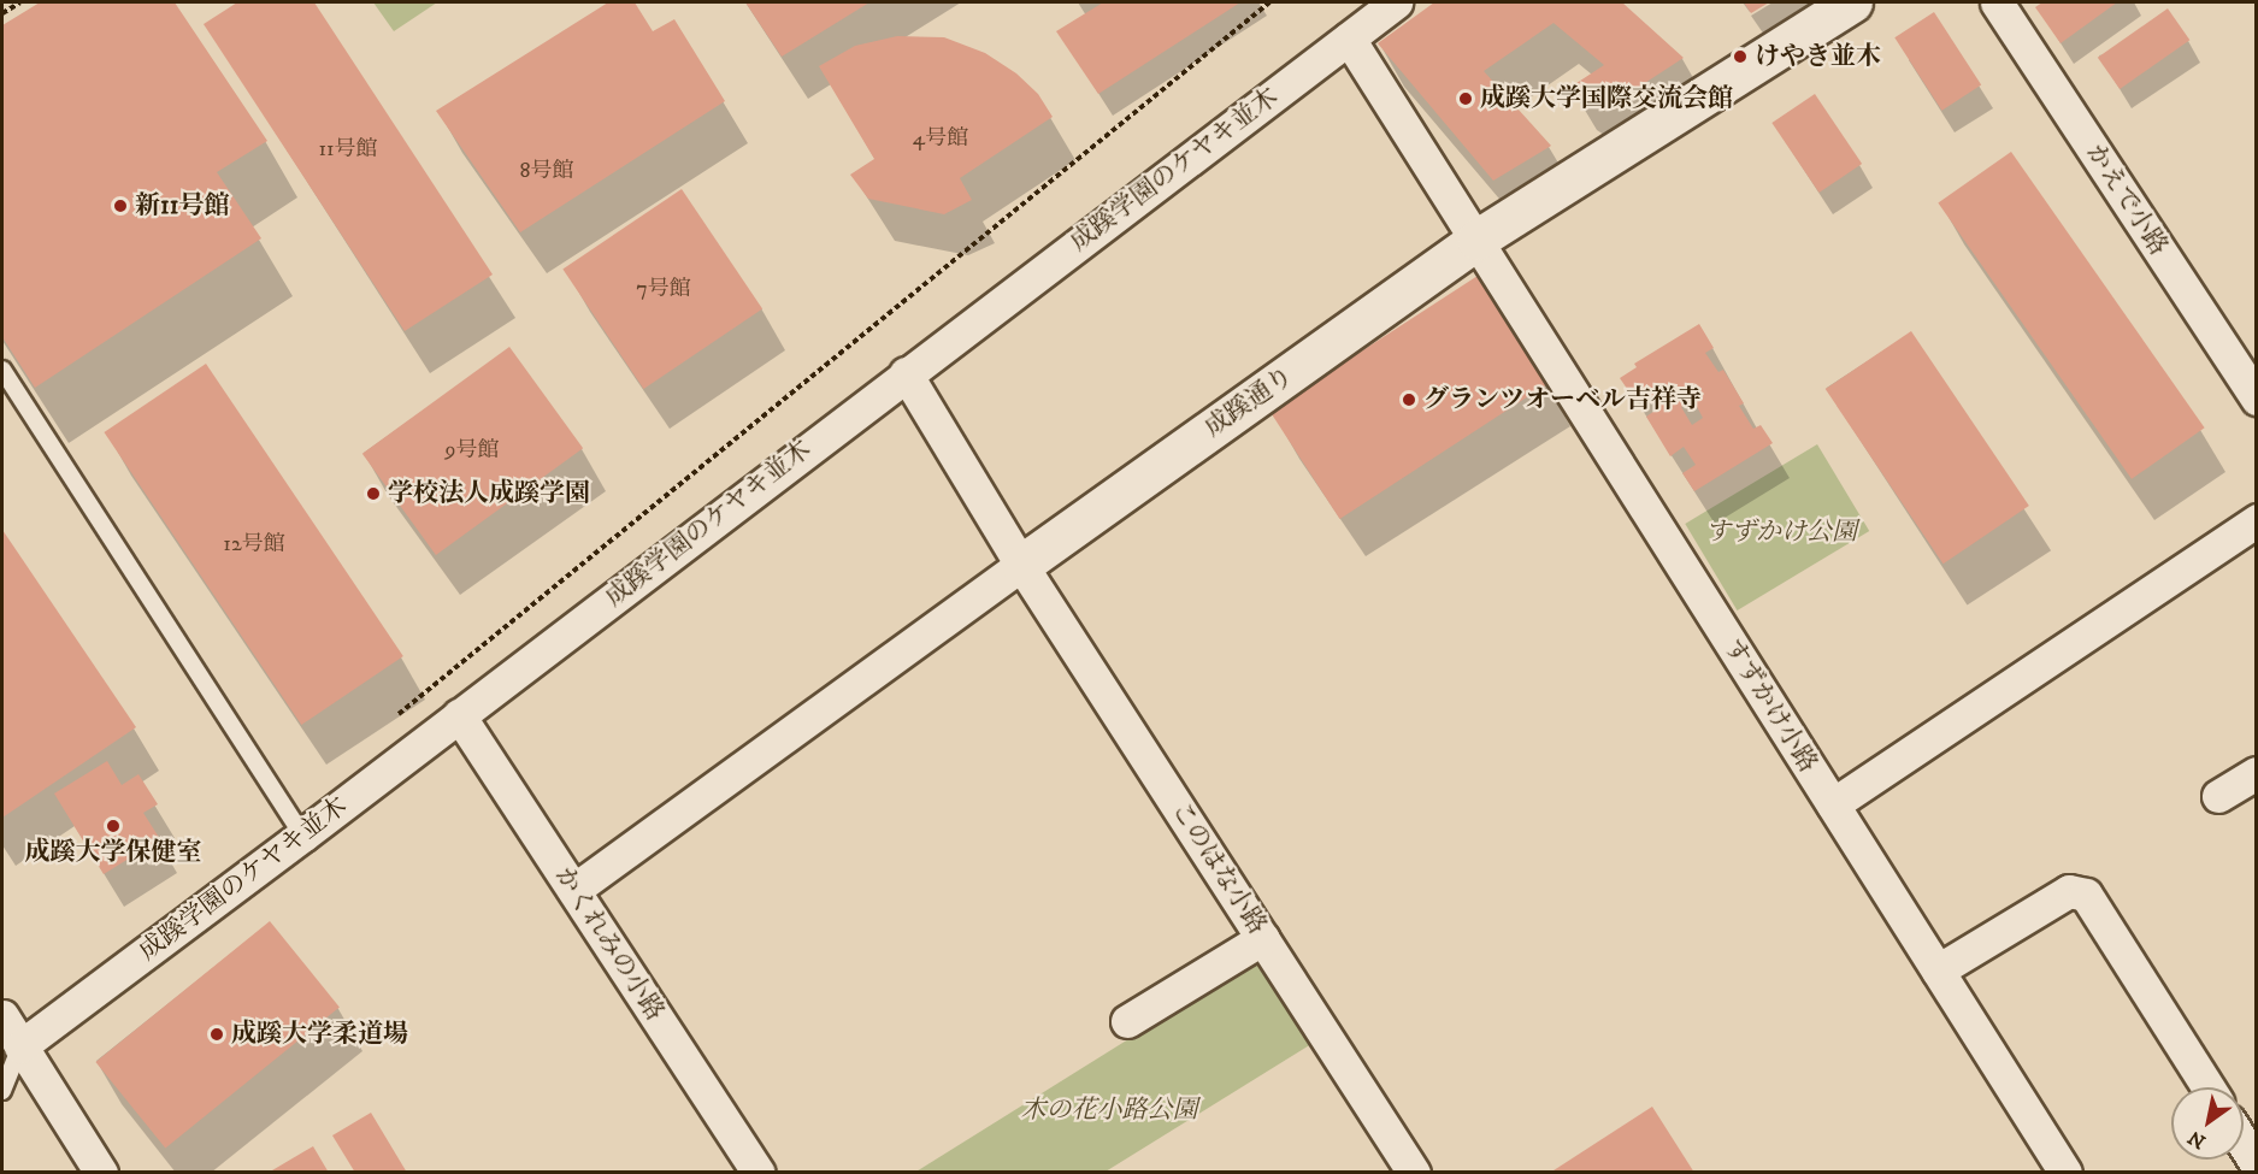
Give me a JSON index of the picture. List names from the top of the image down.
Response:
{
  "streets": {
    "street": [
      "成蹊学園のケヤキ並木",
      "かえで小路",
      "成蹊通り",
      "すずかけ小路",
      "このはな小路",
      "かくれみの小路"
    ]
  },
  "crossings": [
    ["成蹊学園のケヤキ並木", "すずかけ小路"],
    ["成蹊学園のケヤキ並木", "このはな小路"],
    ["成蹊学園のケヤキ並木", "かくれみの小路"],
    ["成蹊通り", "すずかけ小路"],
    ["成蹊通り", "このはな小路"]
  ],
  "parks": ["すずかけ公園", "木の花小路公園"],
  "places": [
    "けやき並木",
    "成蹊大学国際交流会館",
    "新11号館",
    "グランツオーベル吉祥寺",
    "学校法人成蹊学園",
    "成蹊大学保健室",
    "成蹊大学柔道場"
  ],
  "house_numbers": [
    "4号館",
    "11号館",
    "8号館",
    "7号館",
    "9号館",
    "12号館"
  ],
  "north": "bottom left"
}
